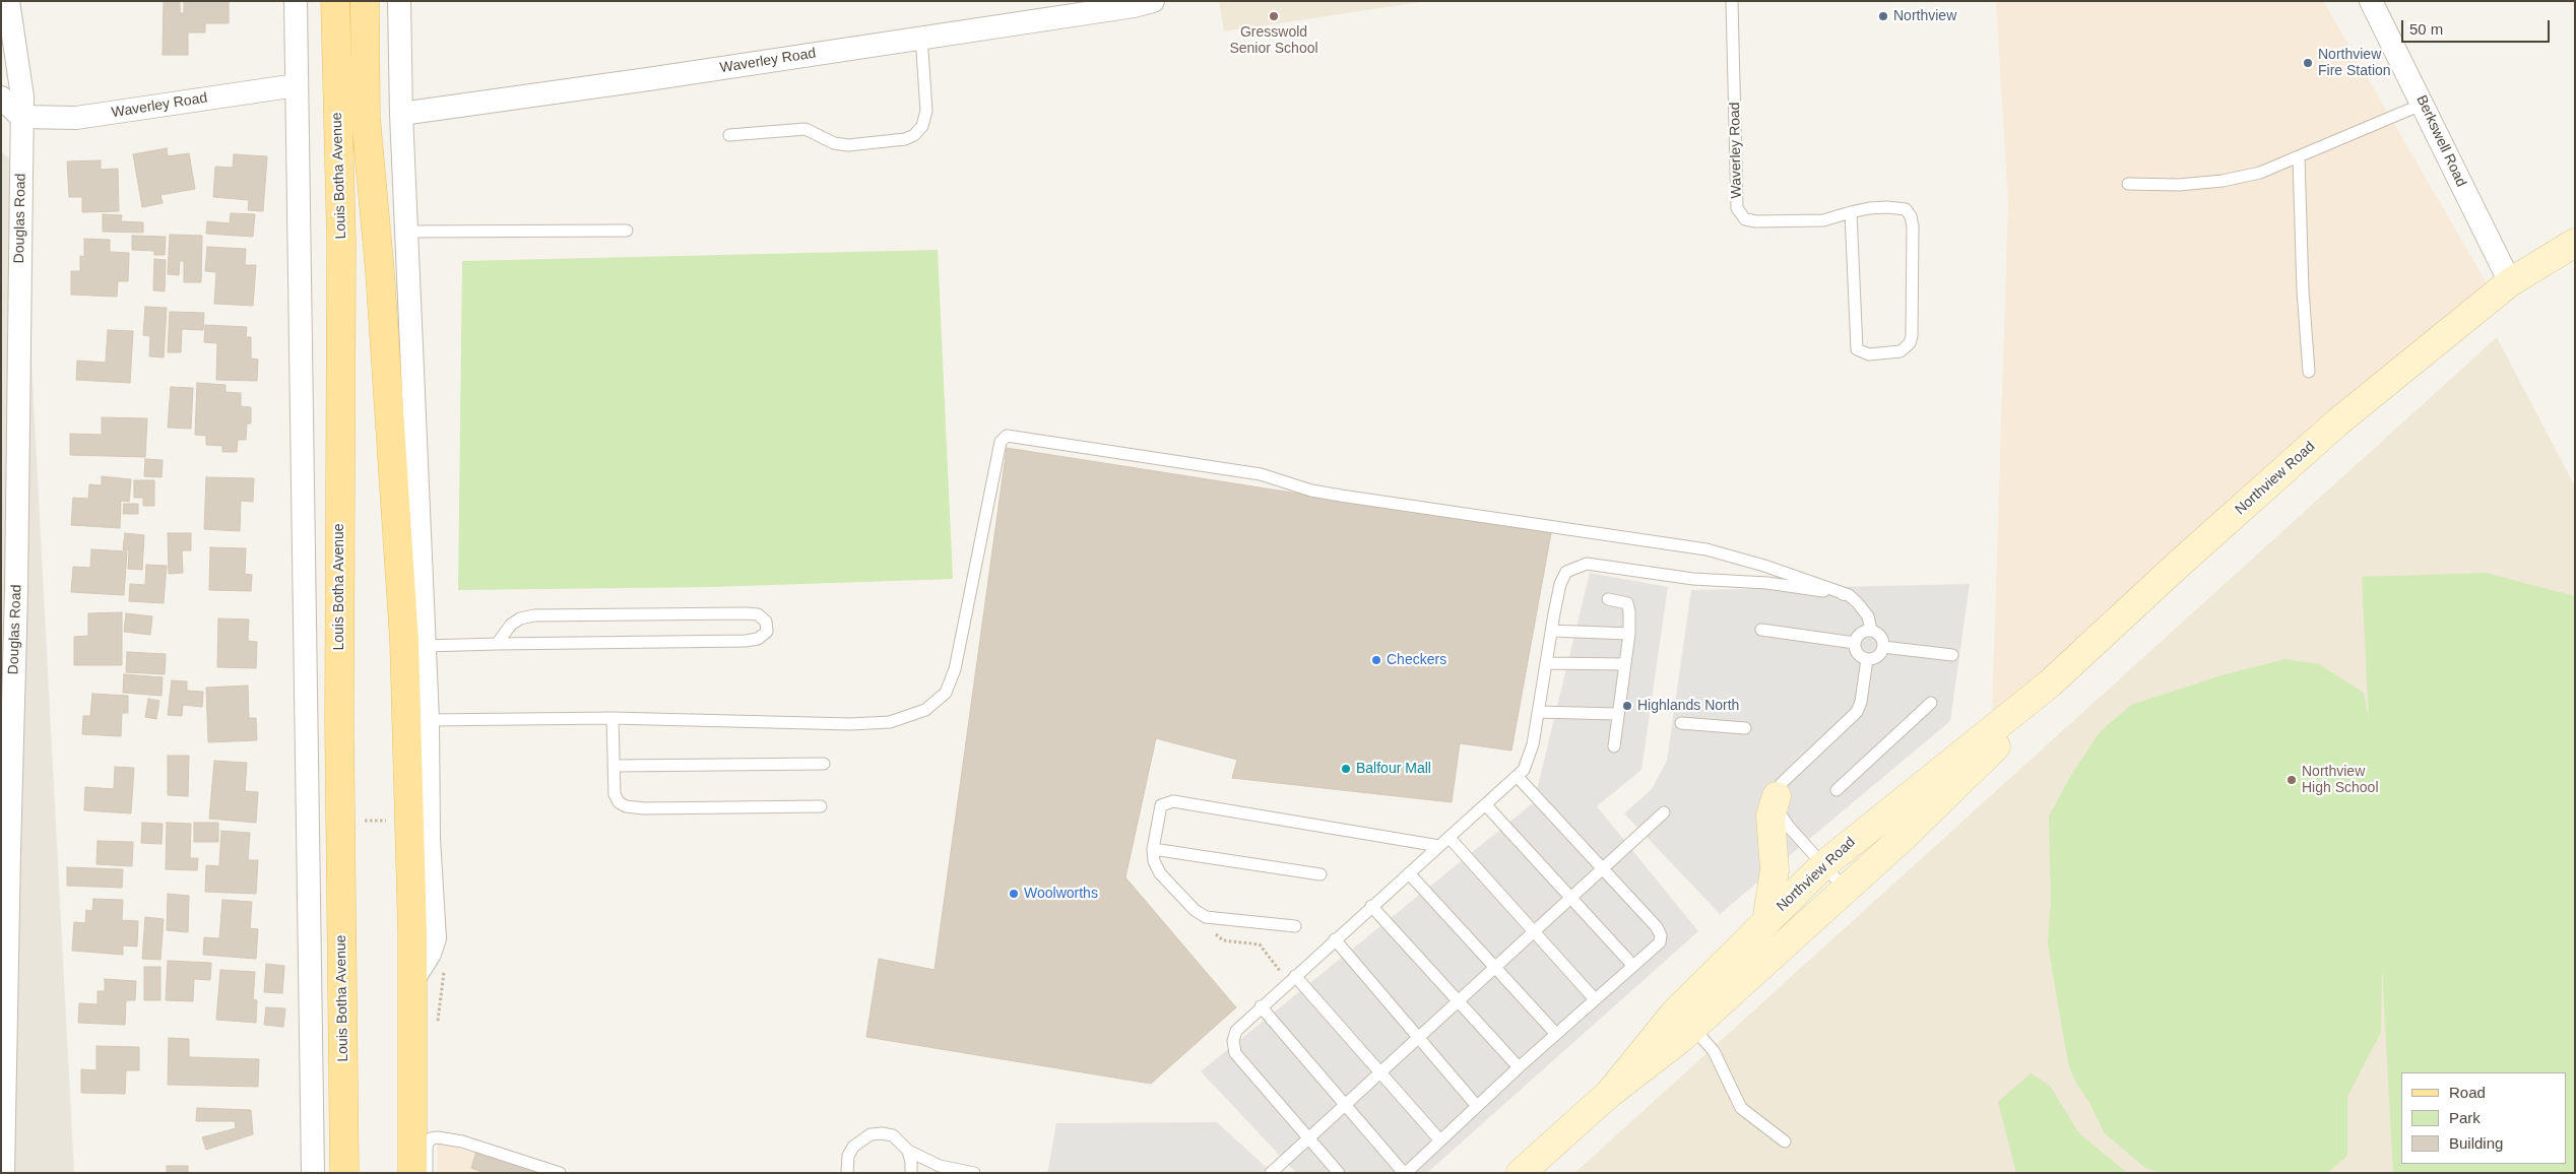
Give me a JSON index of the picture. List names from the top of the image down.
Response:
{
  "streets": {
    "main road": ["Louis Botha Avenue", "Northview Road"],
    "street": ["Waverley Road", "Berkswell Road", "Douglas Road"]
  },
  "crossings": [
    ["Waverley Road", "Douglas Road"],
    ["Berkswell Road", "Northview Road"]
  ],
  "places": [
    "Gresswold Senior School",
    "Northview",
    "Northview Fire Station",
    "Checkers",
    "Highlands North",
    "Balfour Mall",
    "Northview High School",
    "Woolworths"
  ],
  "legend": ["Road", "Park", "Building"],
  "scale_bar": "50 m"
}
